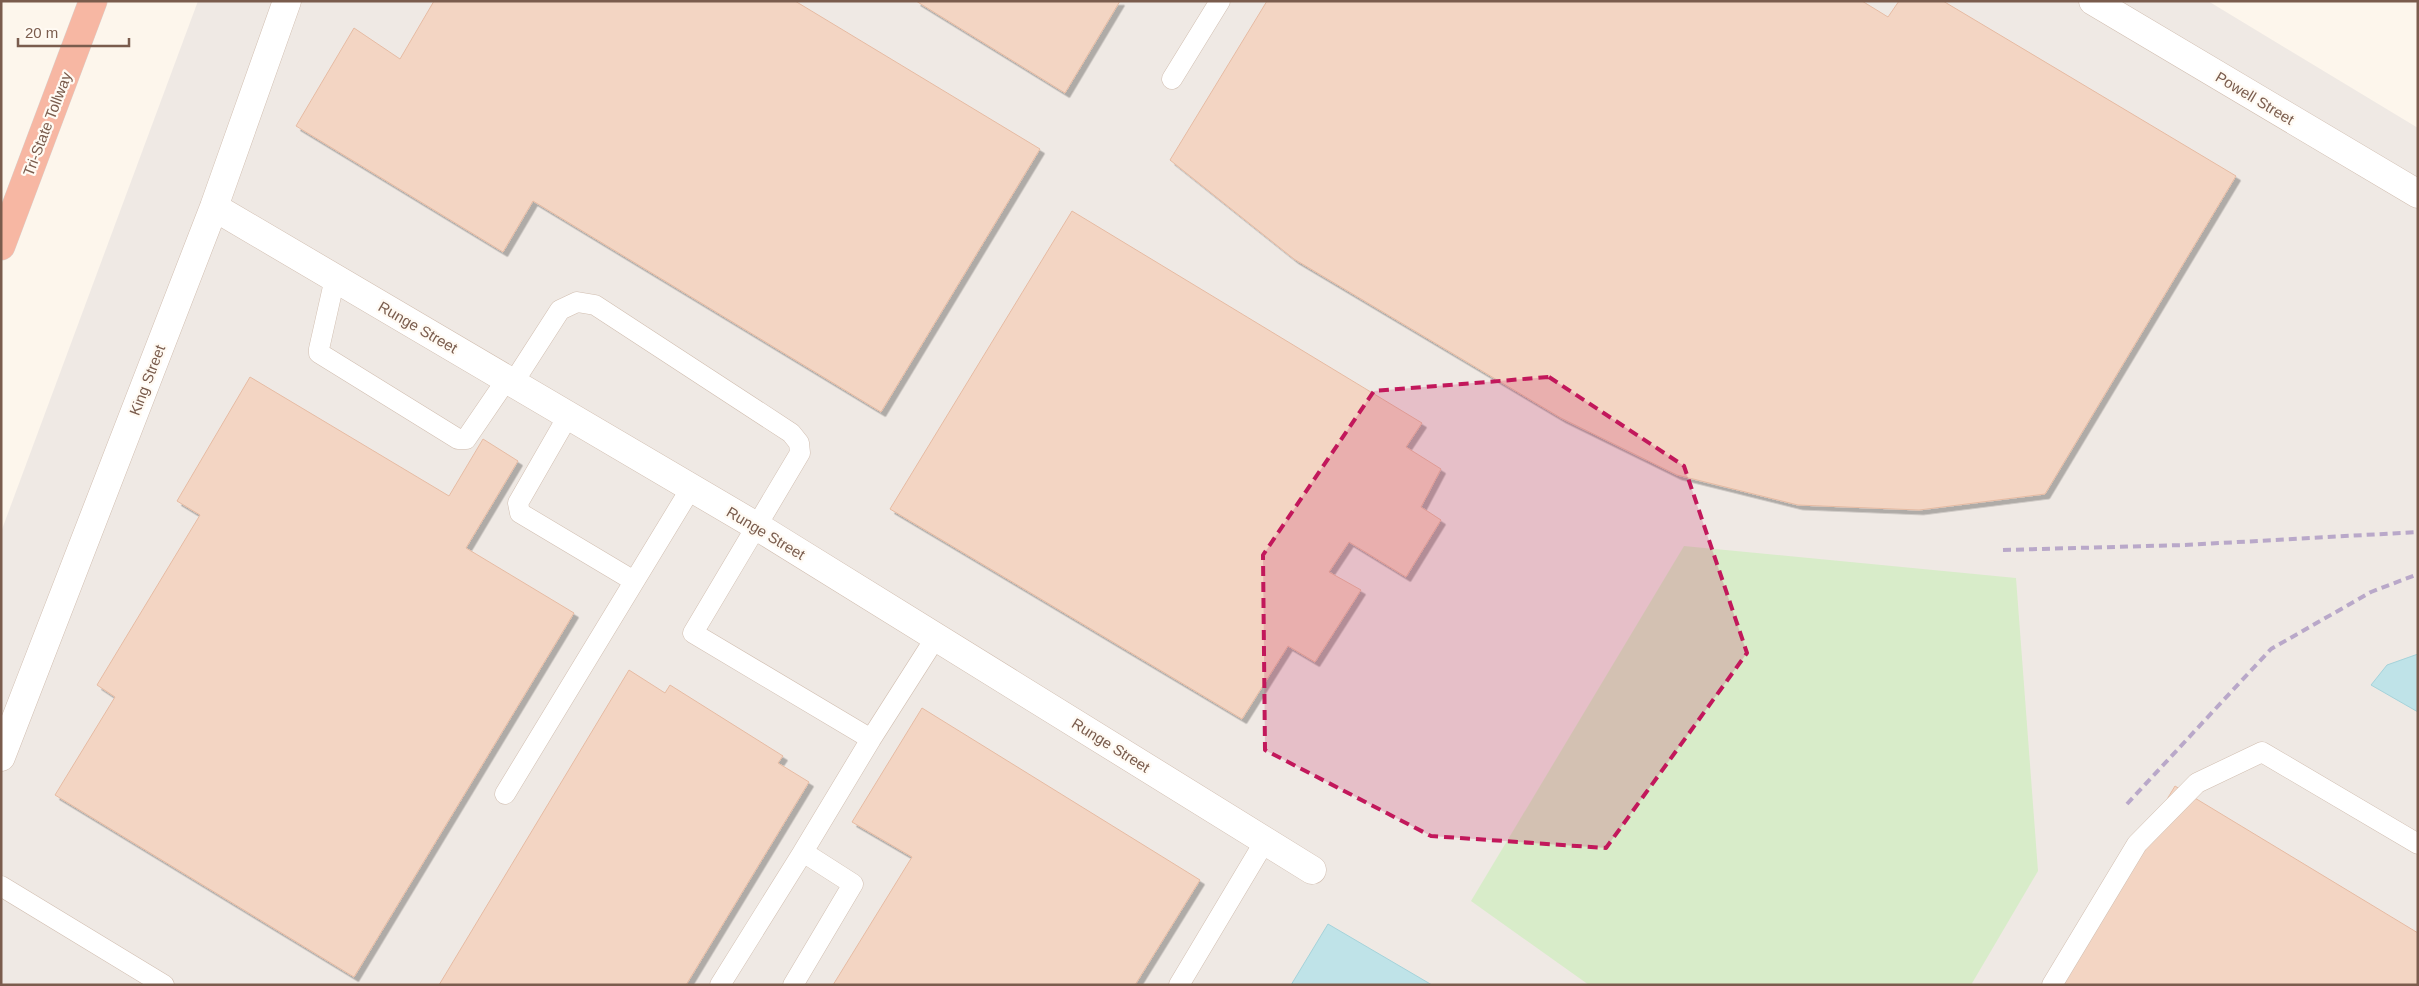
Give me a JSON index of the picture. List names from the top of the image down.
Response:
{
  "streets": {
    "highway": ["Tri-State Tollway"],
    "street": ["Powell Street", "Runge Street", "King Street"]
  },
  "crossings": [
    ["Runge Street", "King Street"]
  ],
  "scale_bar": "20 m"
}
